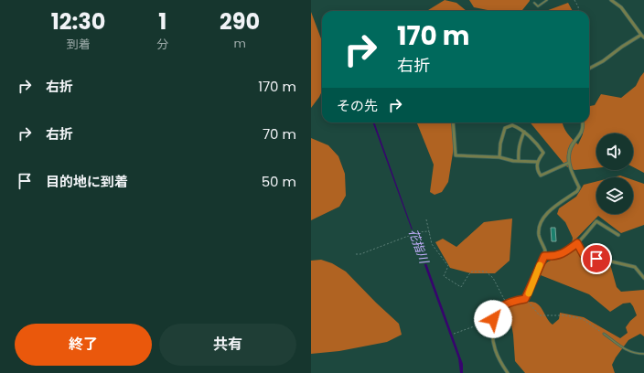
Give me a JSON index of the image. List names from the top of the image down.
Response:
{
  "water": ["花指川"],
  "page": {
    "eta": [
      "12:30",
      "到着",
      "1",
      "分",
      "290",
      "m"
    ],
    "turn": ["170 m", "右折"],
    "list": [
      {
        "name": "右折",
        "value": "170 m"
      },
      {
        "name": "右折",
        "value": "70 m"
      },
      {
        "name": "目的地に到着",
        "value": "50 m"
      }
    ],
    "then": "その先",
    "buttons": ["終了", "共有"]
  }
}
